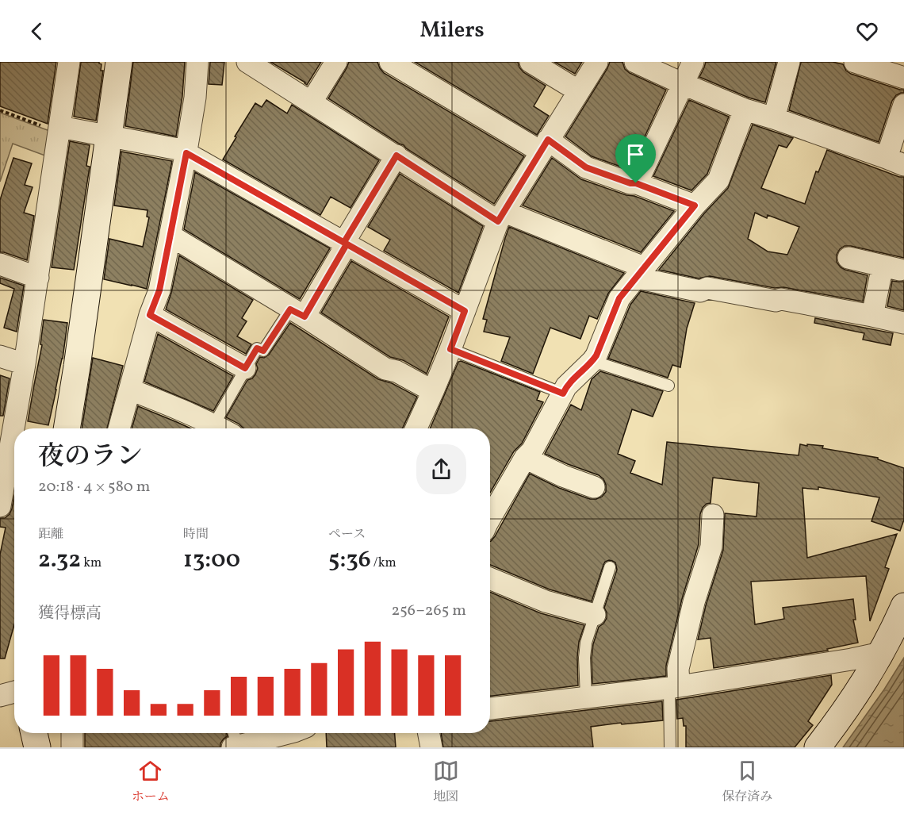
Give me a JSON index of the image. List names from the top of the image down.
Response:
{
  "page": {
    "header": "Milers",
    "heading": ["夜のラン", "20:18 · 4 × 580 m"],
    "stats": [
      ["距離", "2.32 km"],
      ["時間", "13:00"],
      ["ペース", "5:36 /km"]
    ],
    "chart": ["獲得標高", "256–265 m"],
    "tabs": ["ホーム", "地図", "保存済み"]
  }
}
